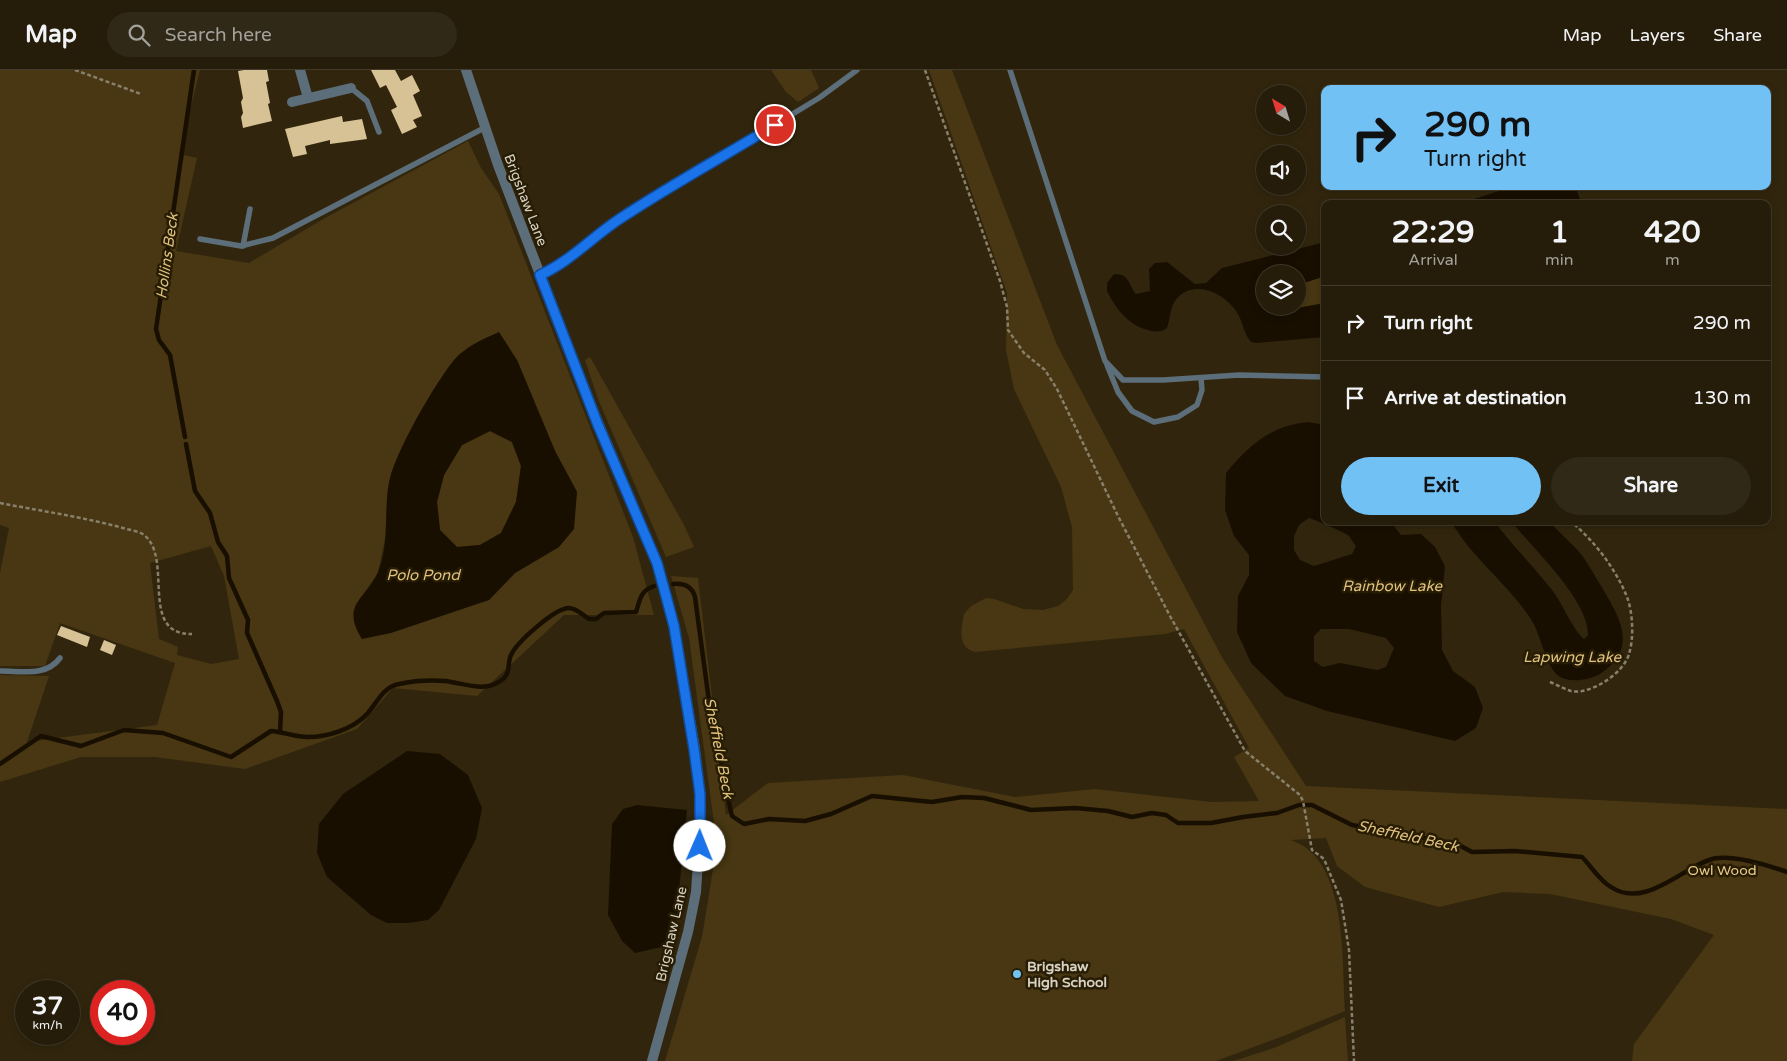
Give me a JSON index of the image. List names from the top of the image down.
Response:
{
  "streets": {
    "street": ["Brigshaw Lane"]
  },
  "water": [
    "Hollins Beck",
    "Polo Pond",
    "Rainbow Lake",
    "Lapwing Lake",
    "Sheffield Beck"
  ],
  "parks": ["Owl Wood"],
  "places": ["Brigshaw High School"],
  "north": "top left",
  "page": {
    "header": "Map",
    "search": "Search here",
    "nav": ["Map", "Layers", "Share"],
    "turn": ["290 m", "Turn right"],
    "eta": [
      "22:29",
      "Arrival",
      "1",
      "min",
      "420",
      "m"
    ],
    "list": [
      {
        "name": "Turn right",
        "value": "290 m"
      },
      {
        "name": "Arrive at destination",
        "value": "130 m"
      }
    ],
    "buttons": ["Exit", "Share"],
    "speed": "37 km/h",
    "limit": "40"
  }
}
